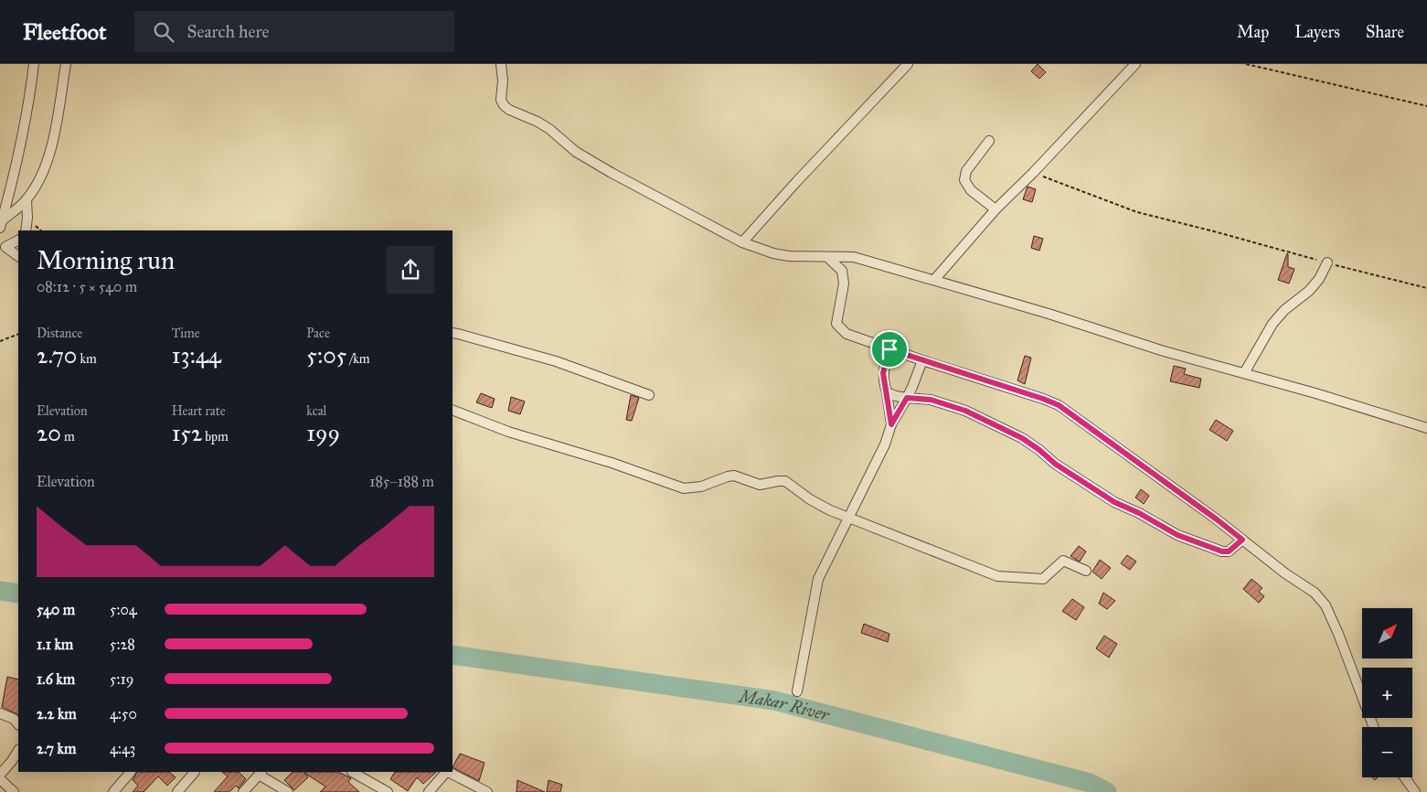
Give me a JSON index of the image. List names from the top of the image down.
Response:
{
  "water": ["Makar River"],
  "north": "top right",
  "page": {
    "header": "Fleetfoot",
    "search": "Search here",
    "nav": ["Map", "Layers", "Share"],
    "heading": ["Morning run", "08:12 · 5 × 540 m"],
    "stats": [
      ["Distance", "2.70 km"],
      ["Time", "13:44"],
      ["Pace", "5:05 /km"],
      ["Elevation", "20 m"],
      ["Heart rate", "152 bpm"],
      ["kcal", "199"]
    ],
    "chart": ["Elevation", "185–188 m"],
    "list": [
      {
        "name": "540 m",
        "note": "5:04"
      },
      {
        "name": "1.1 km",
        "note": "5:28"
      },
      {
        "name": "1.6 km",
        "note": "5:19"
      },
      {
        "name": "2.2 km",
        "note": "4:50"
      },
      {
        "name": "2.7 km",
        "note": "4:43"
      }
    ],
    "map_buttons": ["+", "−"]
  }
}
